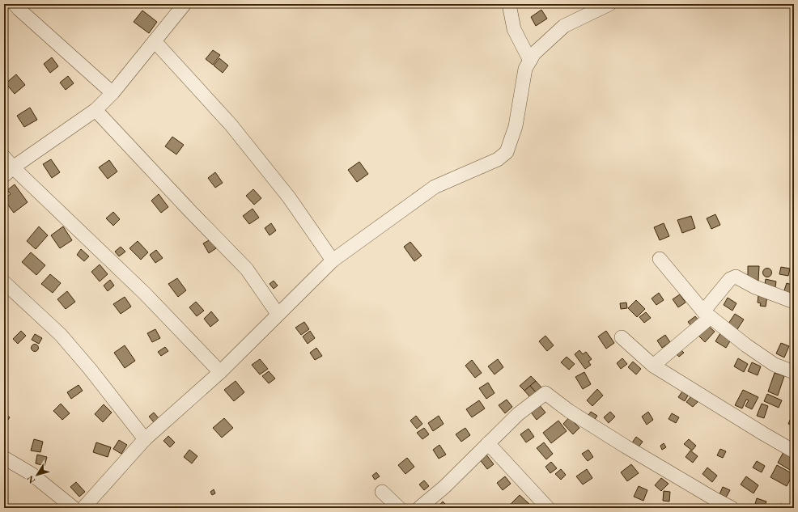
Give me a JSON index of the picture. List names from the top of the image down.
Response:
{
  "north": "bottom left"
}
